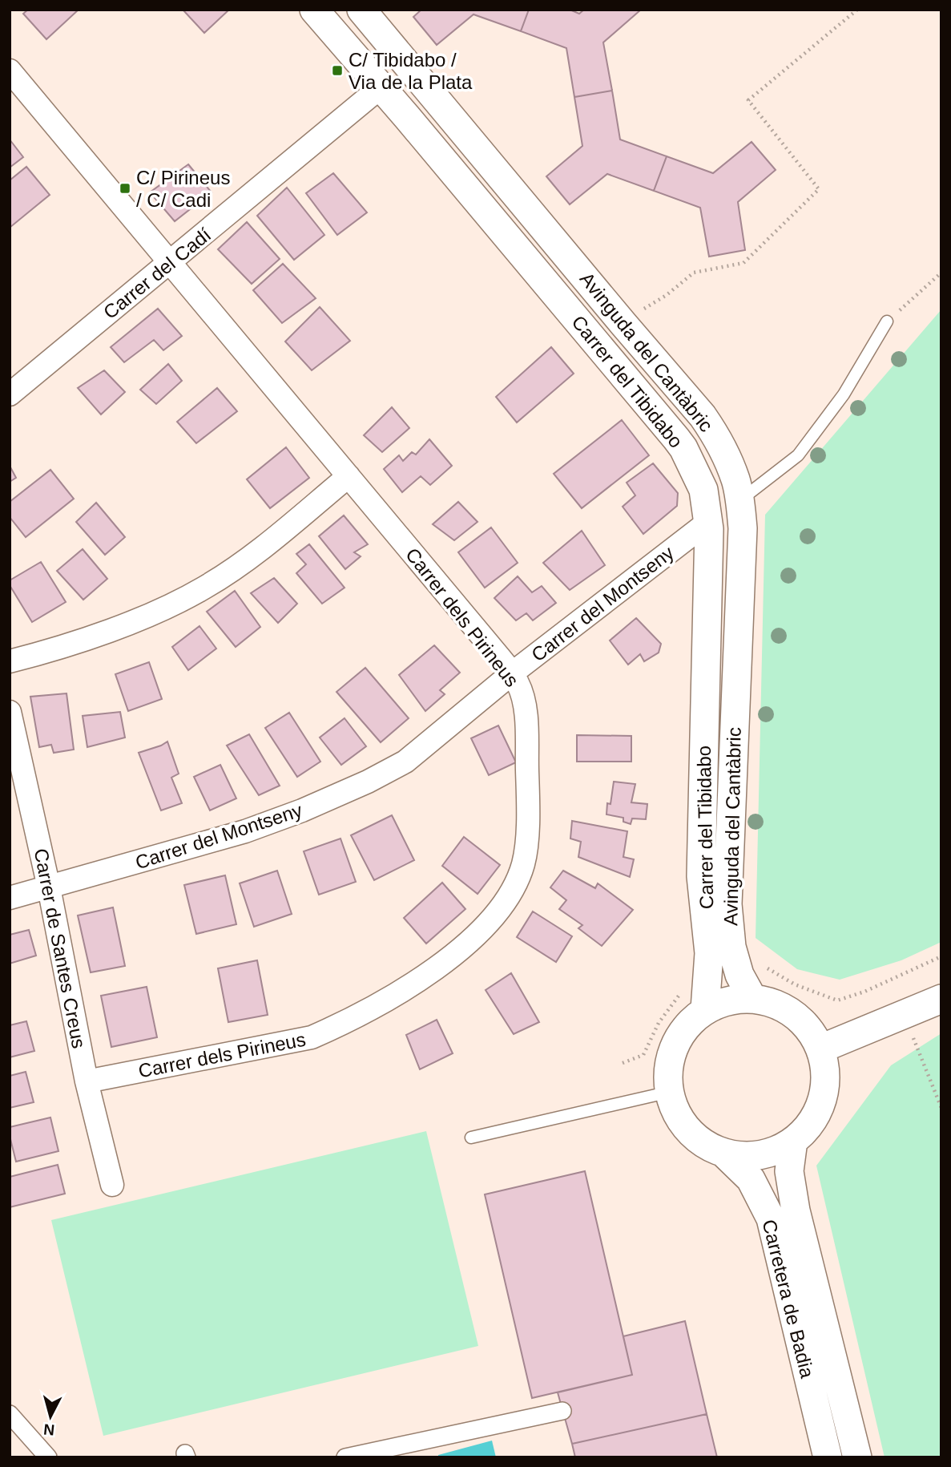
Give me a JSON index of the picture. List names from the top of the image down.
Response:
{
  "streets": {
    "street": [
      "Carrer del Cadí",
      "Avinguda del Cantàbric",
      "Carrer del Tibidabo",
      "Carrer del Montseny",
      "Carrer dels Pirineus",
      "Carrer de Santes Creus",
      "Carretera de Badia"
    ]
  },
  "crossings": [
    ["Carrer del Cadí", "Carrer del Tibidabo"],
    ["Carrer del Cadí", "Carrer dels Pirineus"],
    ["Avinguda del Cantàbric", "Carrer del Tibidabo"],
    ["Avinguda del Cantàbric", "Carretera de Badia"],
    ["Carrer del Tibidabo", "Carrer del Montseny"],
    ["Carrer del Tibidabo", "Carretera de Badia"],
    ["Carrer del Montseny", "Carrer dels Pirineus"],
    ["Carrer del Montseny", "Carrer de Santes Creus"],
    ["Carrer dels Pirineus", "Carrer de Santes Creus"]
  ],
  "places": {
    "transit": ["C/ Tibidabo / Via de la Plata", "C/ Pirineus / C/ Cadi"]
  },
  "north": "bottom"
}
